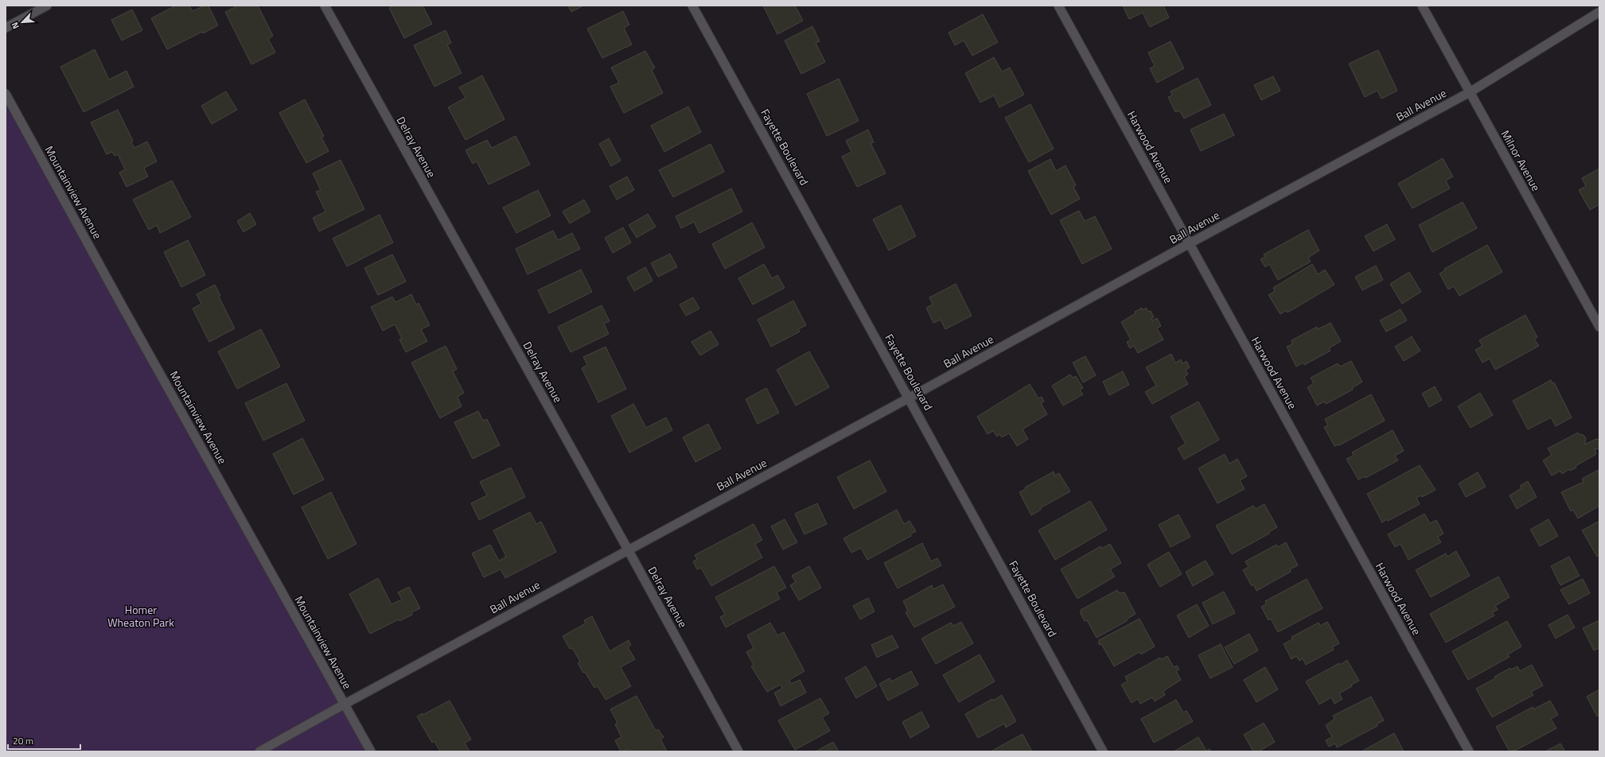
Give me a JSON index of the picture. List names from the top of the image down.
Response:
{
  "streets": {
    "street": [
      "Ball Avenue",
      "Delray Avenue",
      "Fayette Boulevard",
      "Harwood Avenue",
      "Milnor Avenue",
      "Mountainview Avenue"
    ]
  },
  "crossings": [
    ["Ball Avenue", "Delray Avenue"],
    ["Ball Avenue", "Fayette Boulevard"],
    ["Ball Avenue", "Harwood Avenue"],
    ["Ball Avenue", "Milnor Avenue"],
    ["Ball Avenue", "Mountainview Avenue"]
  ],
  "parks": ["Homer Wheaton Park"],
  "scale_bar": "20 m",
  "north": "bottom left"
}
